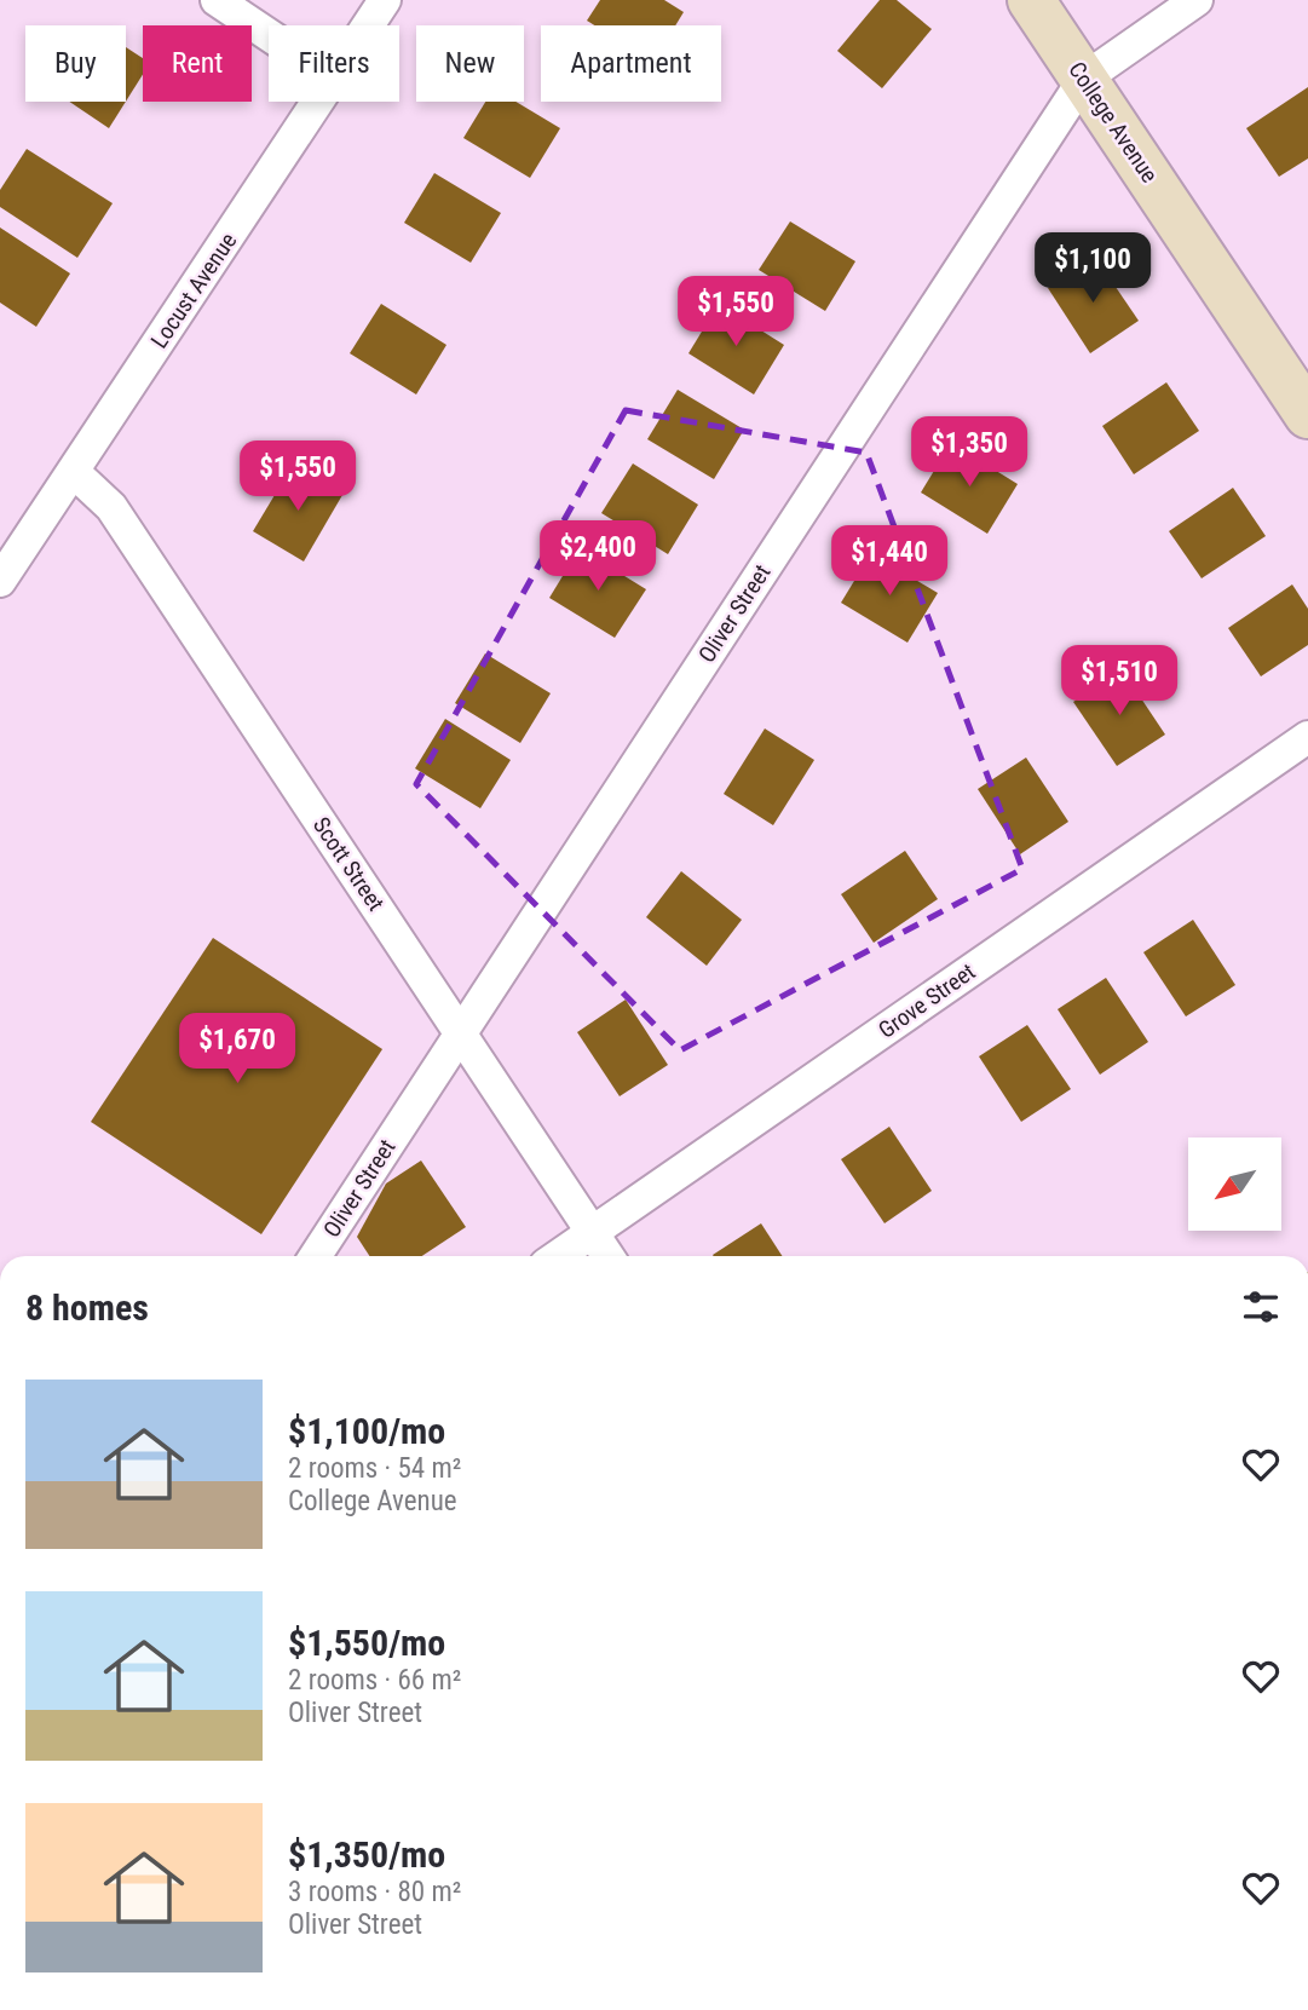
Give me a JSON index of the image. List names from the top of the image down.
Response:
{
  "streets": {
    "street": [
      "College Avenue",
      "Locust Avenue",
      "Oliver Street",
      "Scott Street",
      "Grove Street"
    ]
  },
  "crossings": [
    ["College Avenue", "Oliver Street"],
    ["Locust Avenue", "Scott Street"],
    ["Oliver Street", "Scott Street"],
    ["Scott Street", "Grove Street"]
  ],
  "north": "bottom left",
  "page": {
    "chip": [
      "Buy",
      "Rent",
      "Filters",
      "New",
      "Apartment"
    ],
    "price": [
      "$1,100",
      "$1,550",
      "$1,350",
      "$1,550",
      "$2,400",
      "$1,440",
      "$1,510",
      "$1,670"
    ],
    "heading": "8 homes",
    "list": [
      {
        "name": "$1,100/mo",
        "note": "2 rooms · 54 m² · College Avenue"
      },
      {
        "name": "$1,550/mo",
        "note": "2 rooms · 66 m² · Oliver Street"
      },
      {
        "name": "$1,350/mo",
        "note": "3 rooms · 80 m² · Oliver Street"
      }
    ]
  }
}
